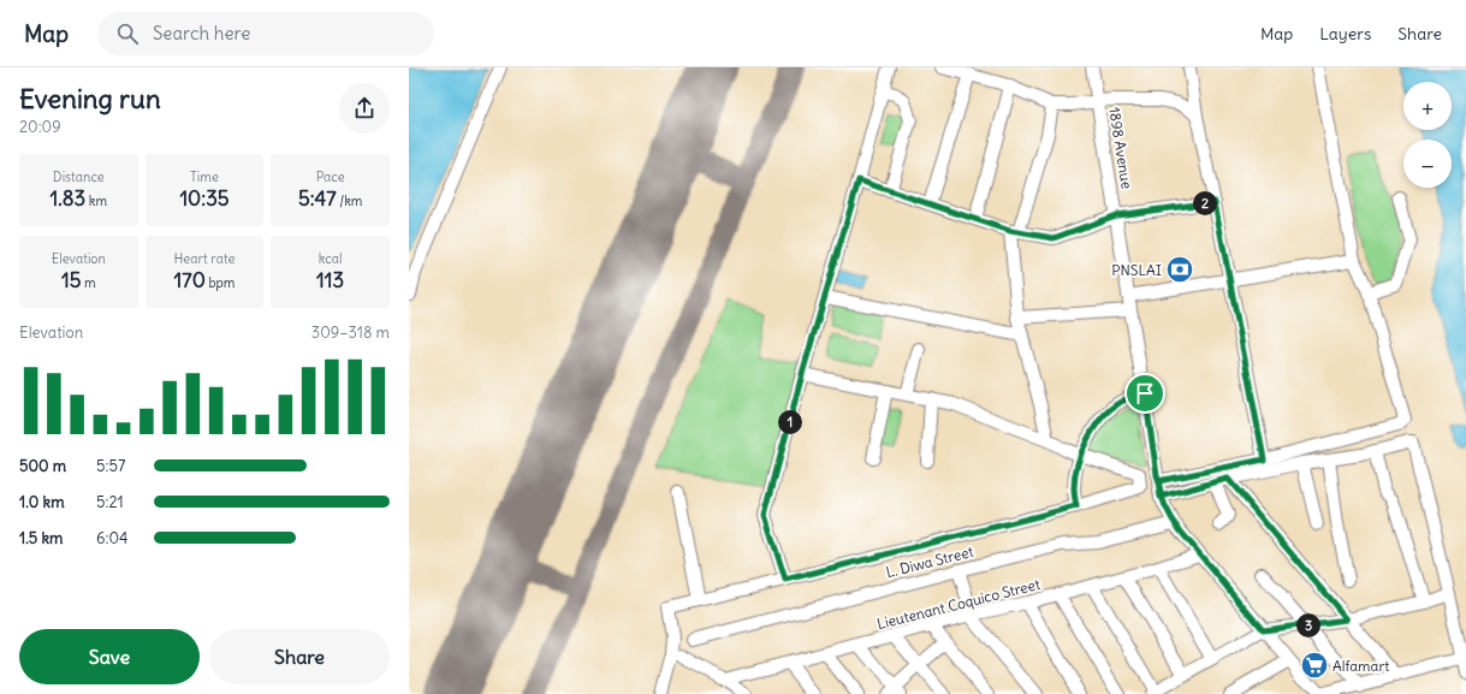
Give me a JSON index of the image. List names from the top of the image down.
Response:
{
  "streets": {
    "street": ["1898 Avenue", "L. Diwa Street", "Lieutenant Coquico Street"]
  },
  "crossings": [
    ["1898 Avenue", "L. Diwa Street"],
    ["1898 Avenue", "Lieutenant Coquico Street"]
  ],
  "places": {
    "bank": ["PNSLAI"],
    "supermarket": ["Alfamart"]
  },
  "page": {
    "header": "Map",
    "search": "Search here",
    "nav": ["Map", "Layers", "Share"],
    "heading": ["Evening run", "20:09"],
    "map_buttons": ["+", "−"],
    "stats": [
      ["Distance", "1.83 km"],
      ["Time", "10:35"],
      ["Pace", "5:47 /km"],
      ["Elevation", "15 m"],
      ["Heart rate", "170 bpm"],
      ["kcal", "113"]
    ],
    "pins": ["2", "1", "3"],
    "chart": ["Elevation", "309–318 m"],
    "list": [
      {
        "name": "500 m",
        "note": "5:57"
      },
      {
        "name": "1.0 km",
        "note": "5:21"
      },
      {
        "name": "1.5 km",
        "note": "6:04"
      }
    ],
    "buttons": ["Save", "Share"]
  }
}
